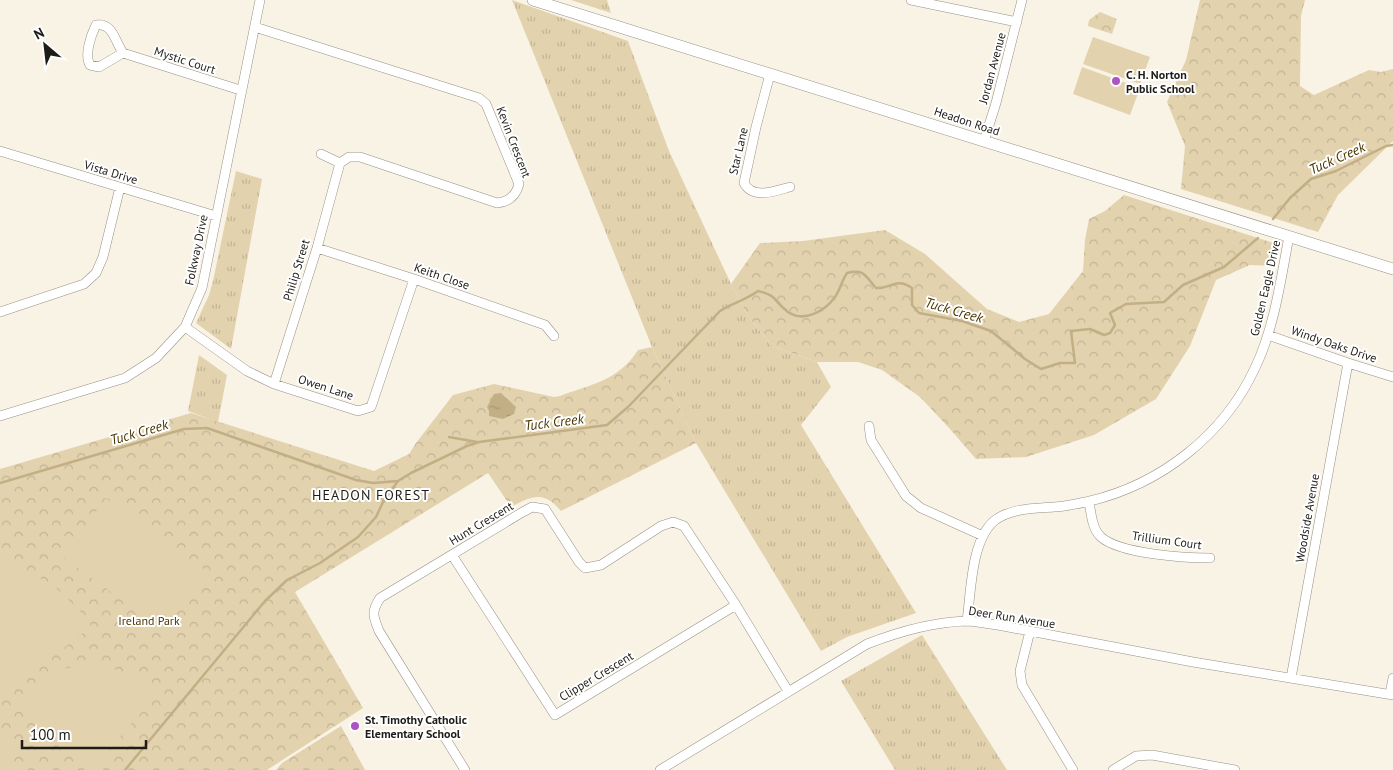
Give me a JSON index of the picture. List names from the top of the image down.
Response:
{
  "streets": {
    "street": [
      "Mystic Court",
      "Jordan Avenue",
      "Headon Road",
      "Kevin Crescent",
      "Star Lane",
      "Vista Drive",
      "Folkway Drive",
      "Philip Street",
      "Keith Close",
      "Golden Eagle Drive",
      "Windy Oaks Drive",
      "Owen Lane",
      "Woodside Avenue",
      "Hunt Crescent",
      "Trillium Court",
      "Deer Run Avenue",
      "Clipper Crescent"
    ]
  },
  "crossings": [
    ["Mystic Court", "Folkway Drive"],
    ["Jordan Avenue", "Headon Road"],
    ["Headon Road", "Star Lane"],
    ["Headon Road", "Golden Eagle Drive"],
    ["Kevin Crescent", "Folkway Drive"],
    ["Kevin Crescent", "Philip Street"],
    ["Vista Drive", "Folkway Drive"],
    ["Folkway Drive", "Owen Lane"],
    ["Philip Street", "Keith Close"],
    ["Philip Street", "Owen Lane"],
    ["Keith Close", "Owen Lane"],
    ["Golden Eagle Drive", "Windy Oaks Drive"],
    ["Golden Eagle Drive", "Trillium Court"],
    ["Golden Eagle Drive", "Deer Run Avenue"],
    ["Windy Oaks Drive", "Woodside Avenue"],
    ["Woodside Avenue", "Deer Run Avenue"],
    ["Hunt Crescent", "Deer Run Avenue"],
    ["Hunt Crescent", "Clipper Crescent"]
  ],
  "districts": ["HEADON FOREST"],
  "water": ["Tuck Creek"],
  "parks": ["Ireland Park"],
  "places": ["C. H. Norton Public School", "St. Timothy Catholic Elementary School"],
  "scale_bar": "100 m",
  "north": "top left"
}
